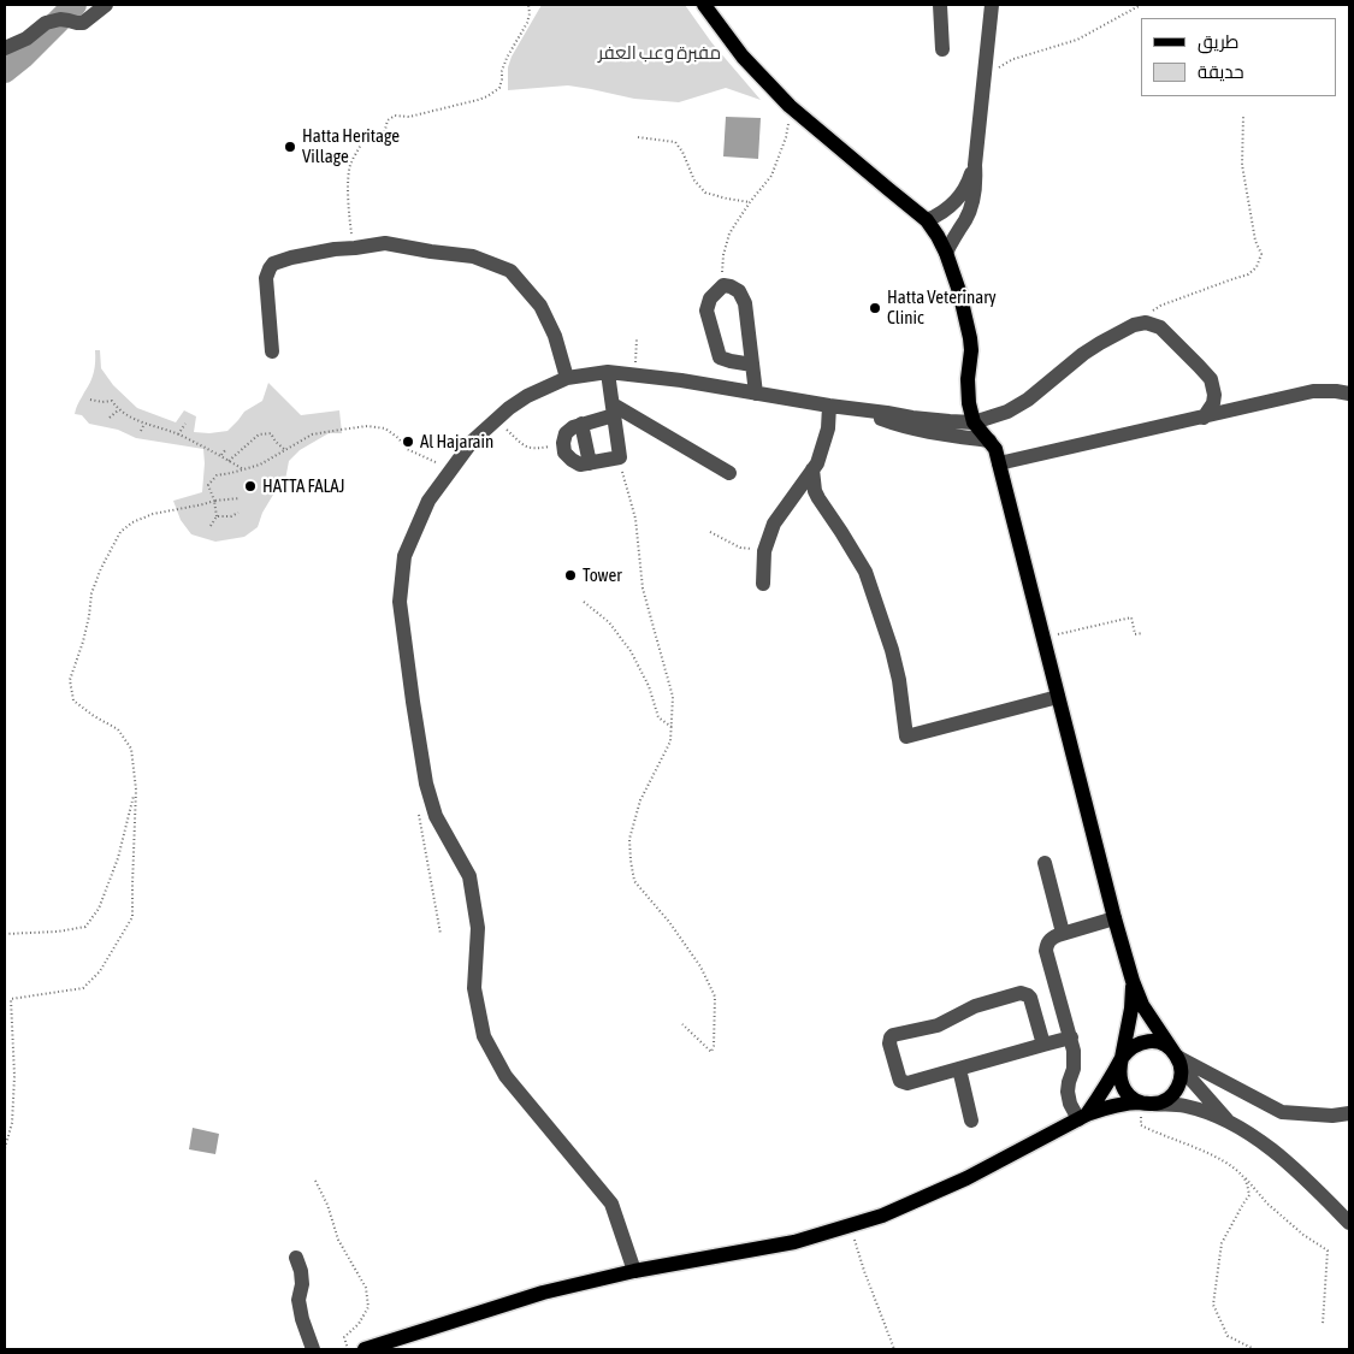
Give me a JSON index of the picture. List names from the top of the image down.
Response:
{
  "parks": ["مفبرة وعب العفر"],
  "places": [
    "Hatta Heritage Village",
    "Hatta Veterinary Clinic",
    "Al Hajarain",
    "HATTA FALAJ",
    "Tower"
  ],
  "legend": ["طريق", "حديقة"]
}
